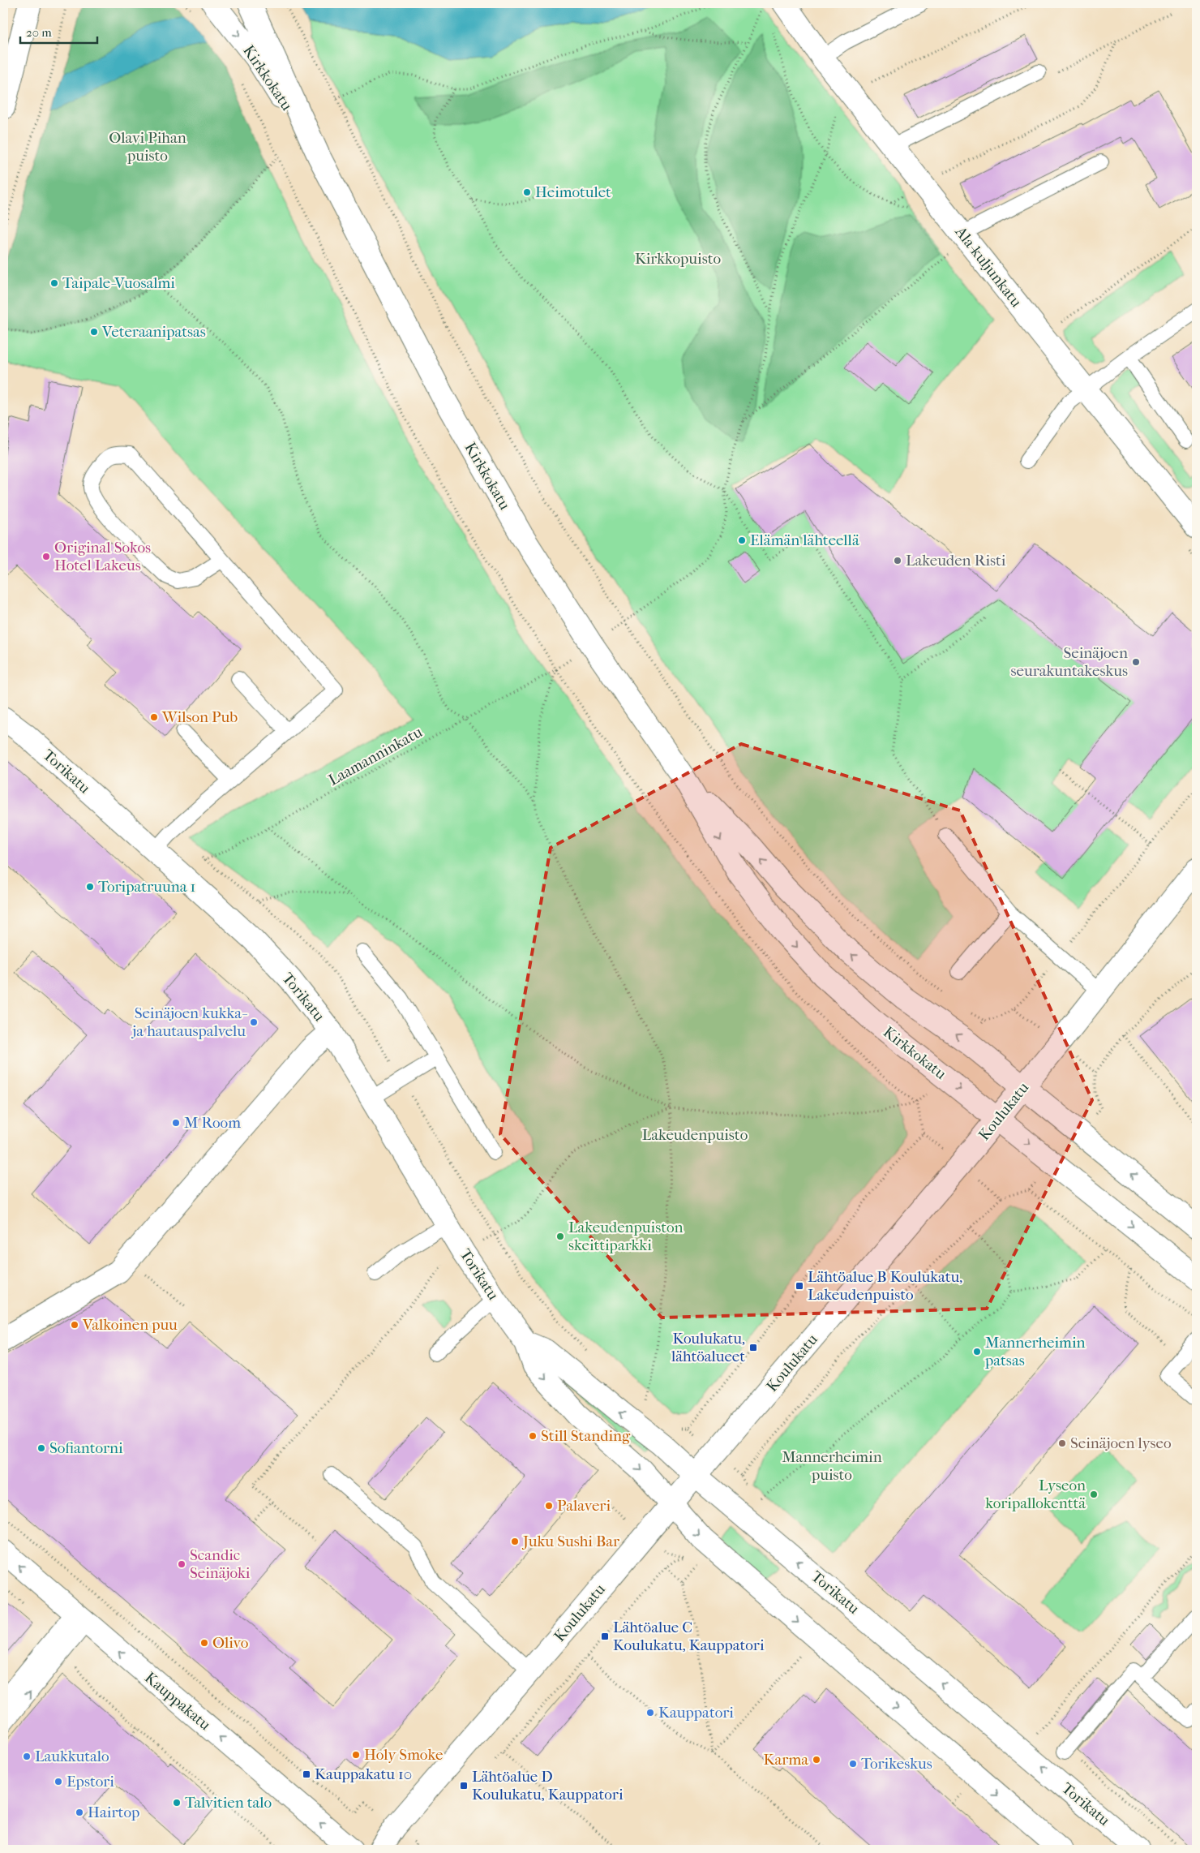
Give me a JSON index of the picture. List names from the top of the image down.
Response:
{
  "streets": {
    "street": [
      "Kirkkokatu",
      "Ala-kuljunkatu",
      "Torikatu",
      "Koulukatu",
      "Kauppakatu"
    ],
    "path": ["Laamanninkatu"]
  },
  "crossings": [
    ["Kirkkokatu", "Koulukatu"],
    ["Torikatu", "Koulukatu"]
  ],
  "one_way": ["Kauppakatu"],
  "parks": [
    "Olavi Pihan puisto",
    "Kirkkopuisto",
    "Lakeudenpuisto",
    "Mannerheimin puisto"
  ],
  "places": {
    "other": [
      "Heimotulet",
      "Taipale-Vuosalmi",
      "Veteraanipatsas",
      "Elämän lähteellä",
      "Original Sokos Hotel Lakeus",
      "Lakeuden Risti",
      "Seinäjoen seurakuntakeskus",
      "Wilson Pub",
      "Toripatruuna 1",
      "Seinäjoen kukka- ja hautauspalvelu",
      "M Room",
      "Lakeudenpuiston skeittiparkki",
      "Valkoinen puu",
      "Mannerheimin patsas",
      "Still Standing",
      "Seinäjoen lyseo",
      "Sofiantorni",
      "Lyseon koripallokenttä",
      "Palaveri",
      "Juku Sushi Bar",
      "Scandic Seinäjoki",
      "Olivo",
      "Kauppatori",
      "Holy Smoke",
      "Laukkutalo",
      "Karma",
      "Torikeskus",
      "Epstori",
      "Talvitien talo",
      "Hairtop"
    ],
    "transit": [
      "Lähtöalue B Koulukatu, Lakeudenpuisto",
      "Koulukatu, lähtöalueet",
      "Lähtöalue C Koulukatu, Kauppatori",
      "Kauppakatu 10",
      "Lähtöalue D Koulukatu, Kauppatori"
    ]
  },
  "scale_bar": "20 m"
}
